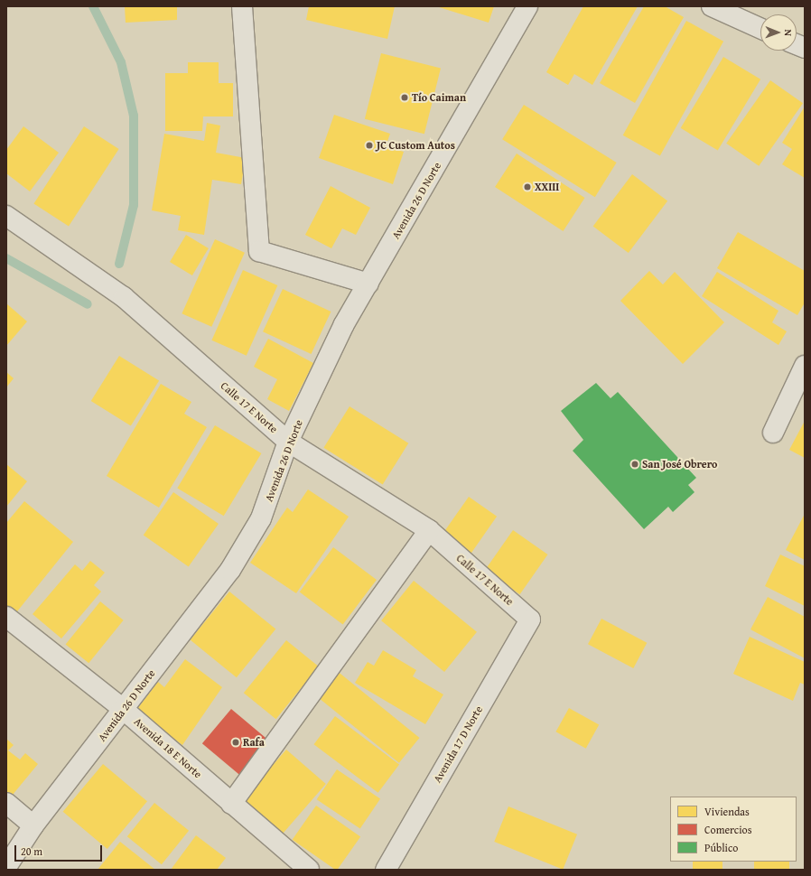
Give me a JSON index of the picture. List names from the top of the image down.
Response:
{
  "streets": {
    "street": [
      "Avenida 26 D Norte",
      "Calle 17 E Norte",
      "Avenida 17 D Norte",
      "Avenida 18 E Norte"
    ]
  },
  "crossings": [
    ["Avenida 26 D Norte", "Calle 17 E Norte"],
    ["Avenida 26 D Norte", "Avenida 18 E Norte"],
    ["Calle 17 E Norte", "Avenida 17 D Norte"]
  ],
  "places": [
    "Tío Caiman",
    "JC Custom Autos",
    "XXIII",
    "San José Obrero",
    "Rafa"
  ],
  "legend": ["Viviendas", "Comercios", "Público"],
  "scale_bar": "20 m",
  "north": "right"
}
